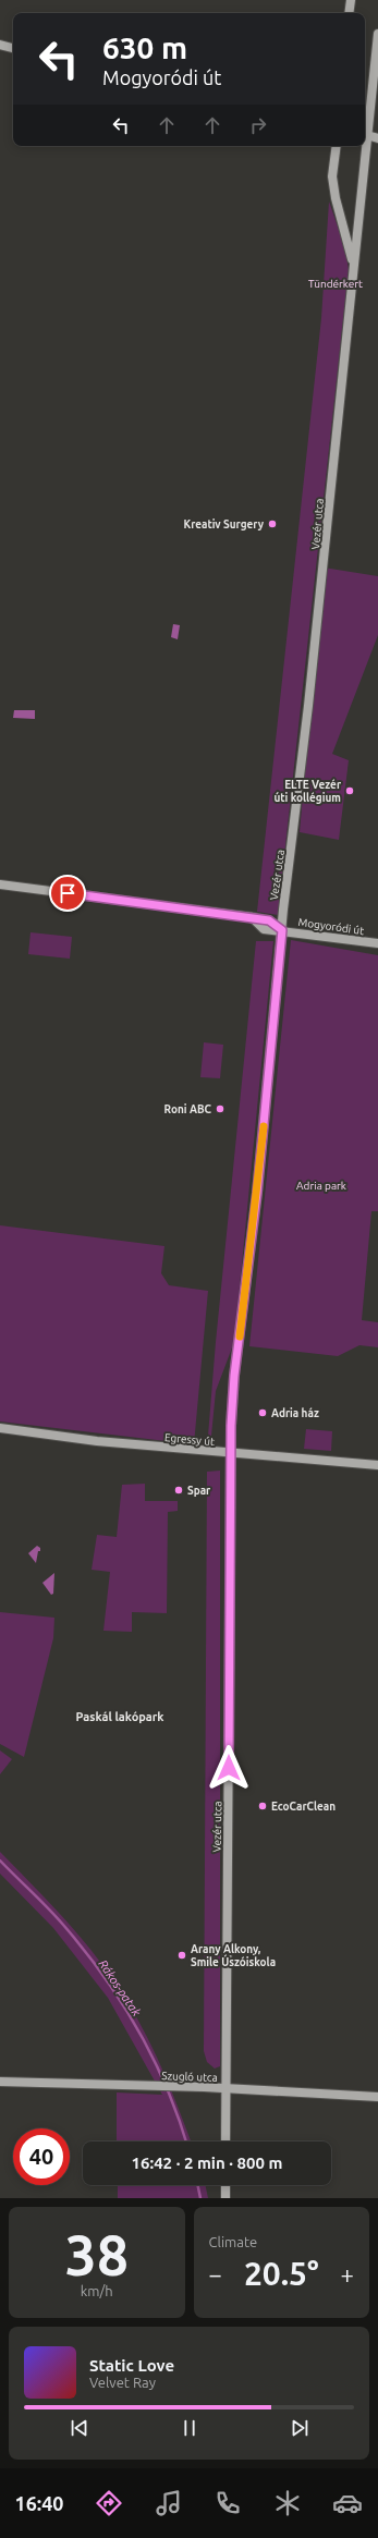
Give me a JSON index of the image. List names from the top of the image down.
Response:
{
  "streets": {
    "street": [
      "Vezér utca",
      "Mogyoródi út",
      "Egressy út",
      "Szugló utca"
    ]
  },
  "crossings": [
    ["Vezér utca", "Mogyoródi út"],
    ["Vezér utca", "Egressy út"],
    ["Vezér utca", "Szugló utca"]
  ],
  "districts": ["Paskál lakópark"],
  "water": ["Rákos-patak"],
  "parks": ["Tündérkert", "Adria park"],
  "places": [
    "Kreativ Surgery",
    "ELTE Vezér úti kollégium",
    "Roni ABC",
    "Adria ház",
    "Spar",
    "EcoCarClean",
    "Arany Alkony, Smile Úszóiskola"
  ],
  "page": {
    "turn": ["630 m", "Mogyoródi út"],
    "limit": "40",
    "trip": "16:42 · 2 min · 800 m",
    "tile": [
      ["38", "km/h"],
      "Climate"
    ],
    "heat": ["−", "20.5°", "+"],
    "song": ["Static Love", "Velvet Ray"],
    "tabs": "16:40"
  }
}
